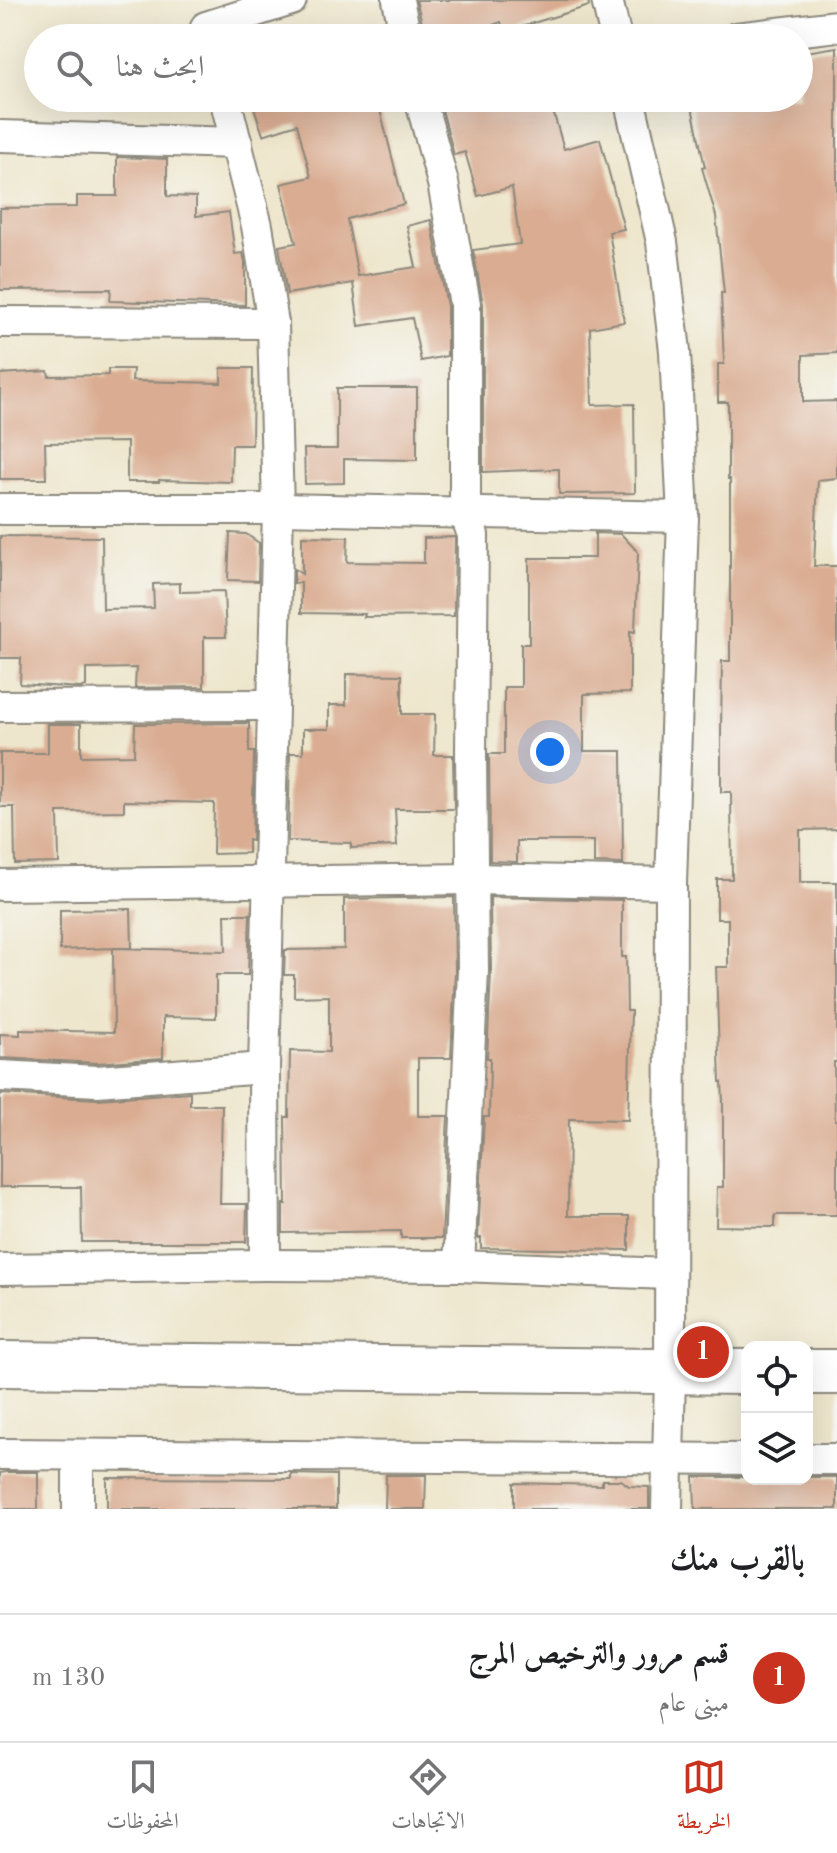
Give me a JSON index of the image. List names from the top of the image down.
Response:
{
  "page": {
    "search": "ابحث هنا",
    "pins": "1",
    "heading": "بالقرب منك",
    "list": [
      {
        "mark": "1",
        "name": "قسم مرور والترخيص المرج",
        "note": "مبنى عام",
        "value": "130 m"
      }
    ],
    "nav": ["الخريطة", "الاتجاهات", "المحفوظات"]
  }
}
